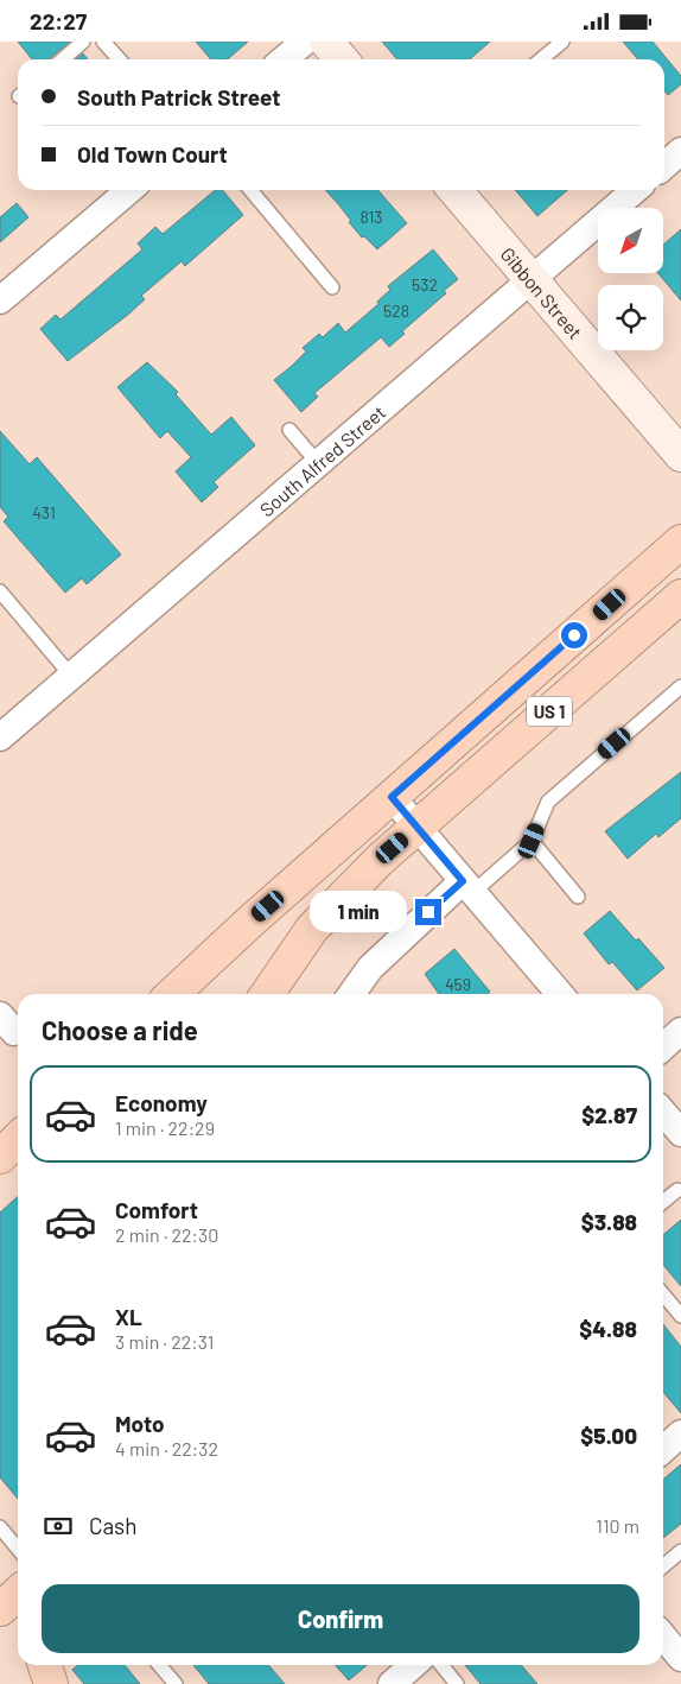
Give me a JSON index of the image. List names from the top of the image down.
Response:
{
  "streets": {
    "highway": ["US 1"],
    "main road": ["Gibbon Street"],
    "street": ["South Alfred Street"]
  },
  "crossings": [
    ["Gibbon Street", "South Alfred Street"]
  ],
  "house_numbers": [
    "813",
    "532",
    "528",
    "431",
    "459"
  ],
  "north": "bottom left",
  "page": {
    "status": "22:27",
    "banner": ["South Patrick Street", "Old Town Court"],
    "bubble": "1 min",
    "heading": "Choose a ride",
    "list": [
      {
        "name": "Economy",
        "note": "1 min · 22:29",
        "value": "$2.87"
      },
      {
        "name": "Comfort",
        "note": "2 min · 22:30",
        "value": "$3.88"
      },
      {
        "name": "XL",
        "note": "3 min · 22:31",
        "value": "$4.88"
      },
      {
        "name": "Moto",
        "note": "4 min · 22:32",
        "value": "$5.00"
      }
    ],
    "pay": ["Cash", "110 m"],
    "buttons": "Confirm"
  }
}
